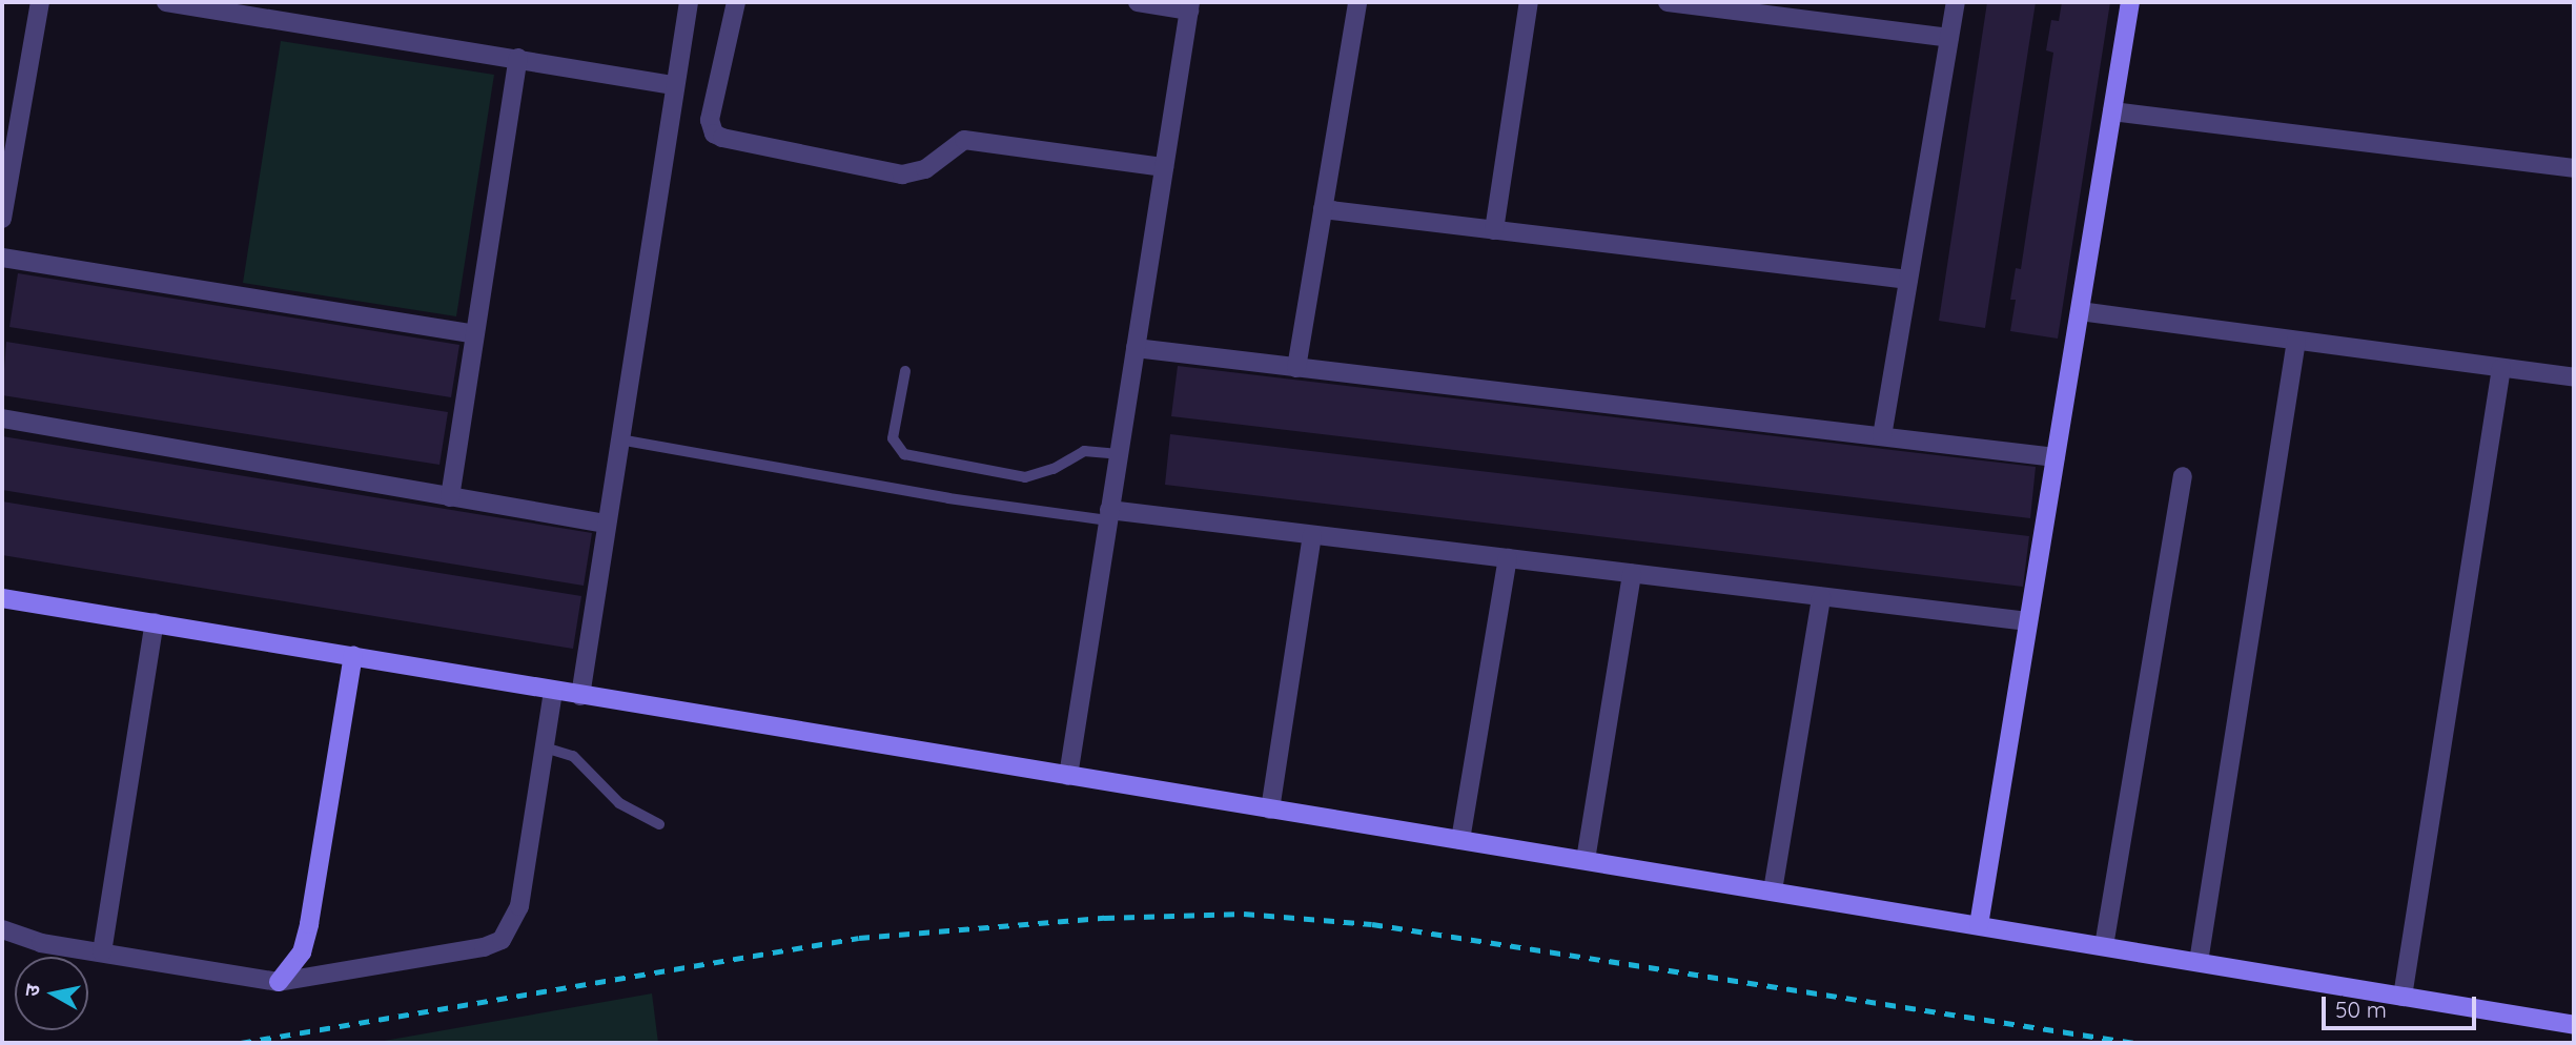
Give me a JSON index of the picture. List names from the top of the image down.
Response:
{
  "scale_bar": "50 m",
  "north": "left"
}
